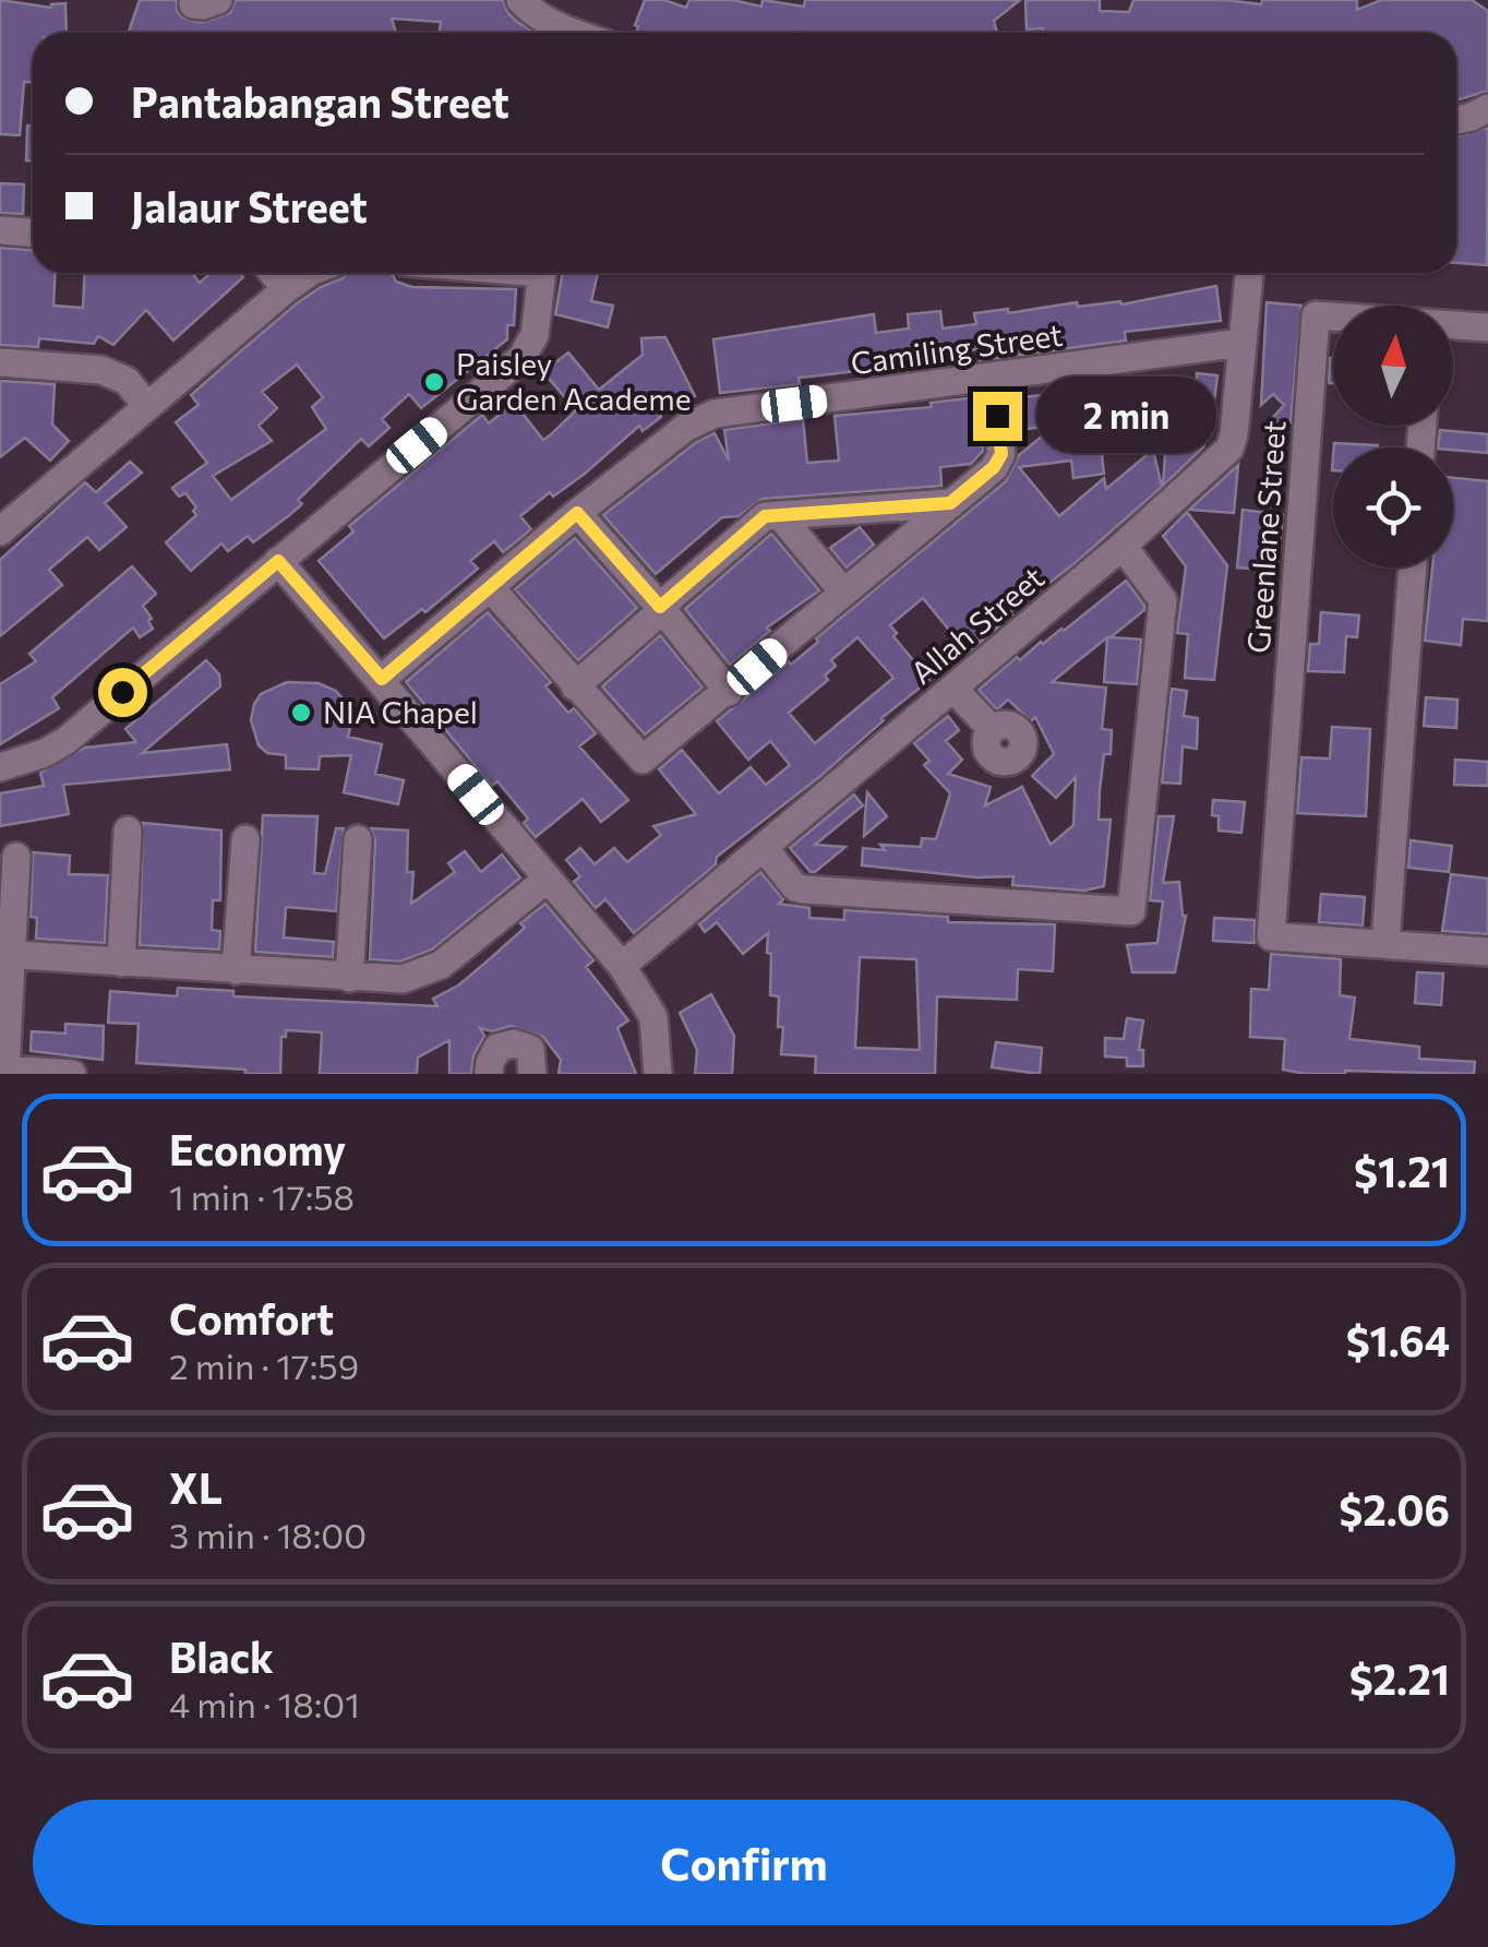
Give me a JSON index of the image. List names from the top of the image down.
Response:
{
  "streets": {
    "street": ["Camiling Street", "Greenlane Street", "Allah Street"]
  },
  "crossings": [
    ["Camiling Street", "Allah Street"]
  ],
  "places": ["Paisley Garden Academe", "NIA Chapel"],
  "north": "top",
  "page": {
    "banner": ["Pantabangan Street", "Jalaur Street"],
    "bubble": "2 min",
    "list": [
      {
        "name": "Economy",
        "note": "1 min · 17:58",
        "value": "$1.21"
      },
      {
        "name": "Comfort",
        "note": "2 min · 17:59",
        "value": "$1.64"
      },
      {
        "name": "XL",
        "note": "3 min · 18:00",
        "value": "$2.06"
      },
      {
        "name": "Black",
        "note": "4 min · 18:01",
        "value": "$2.21"
      }
    ],
    "buttons": "Confirm"
  }
}
